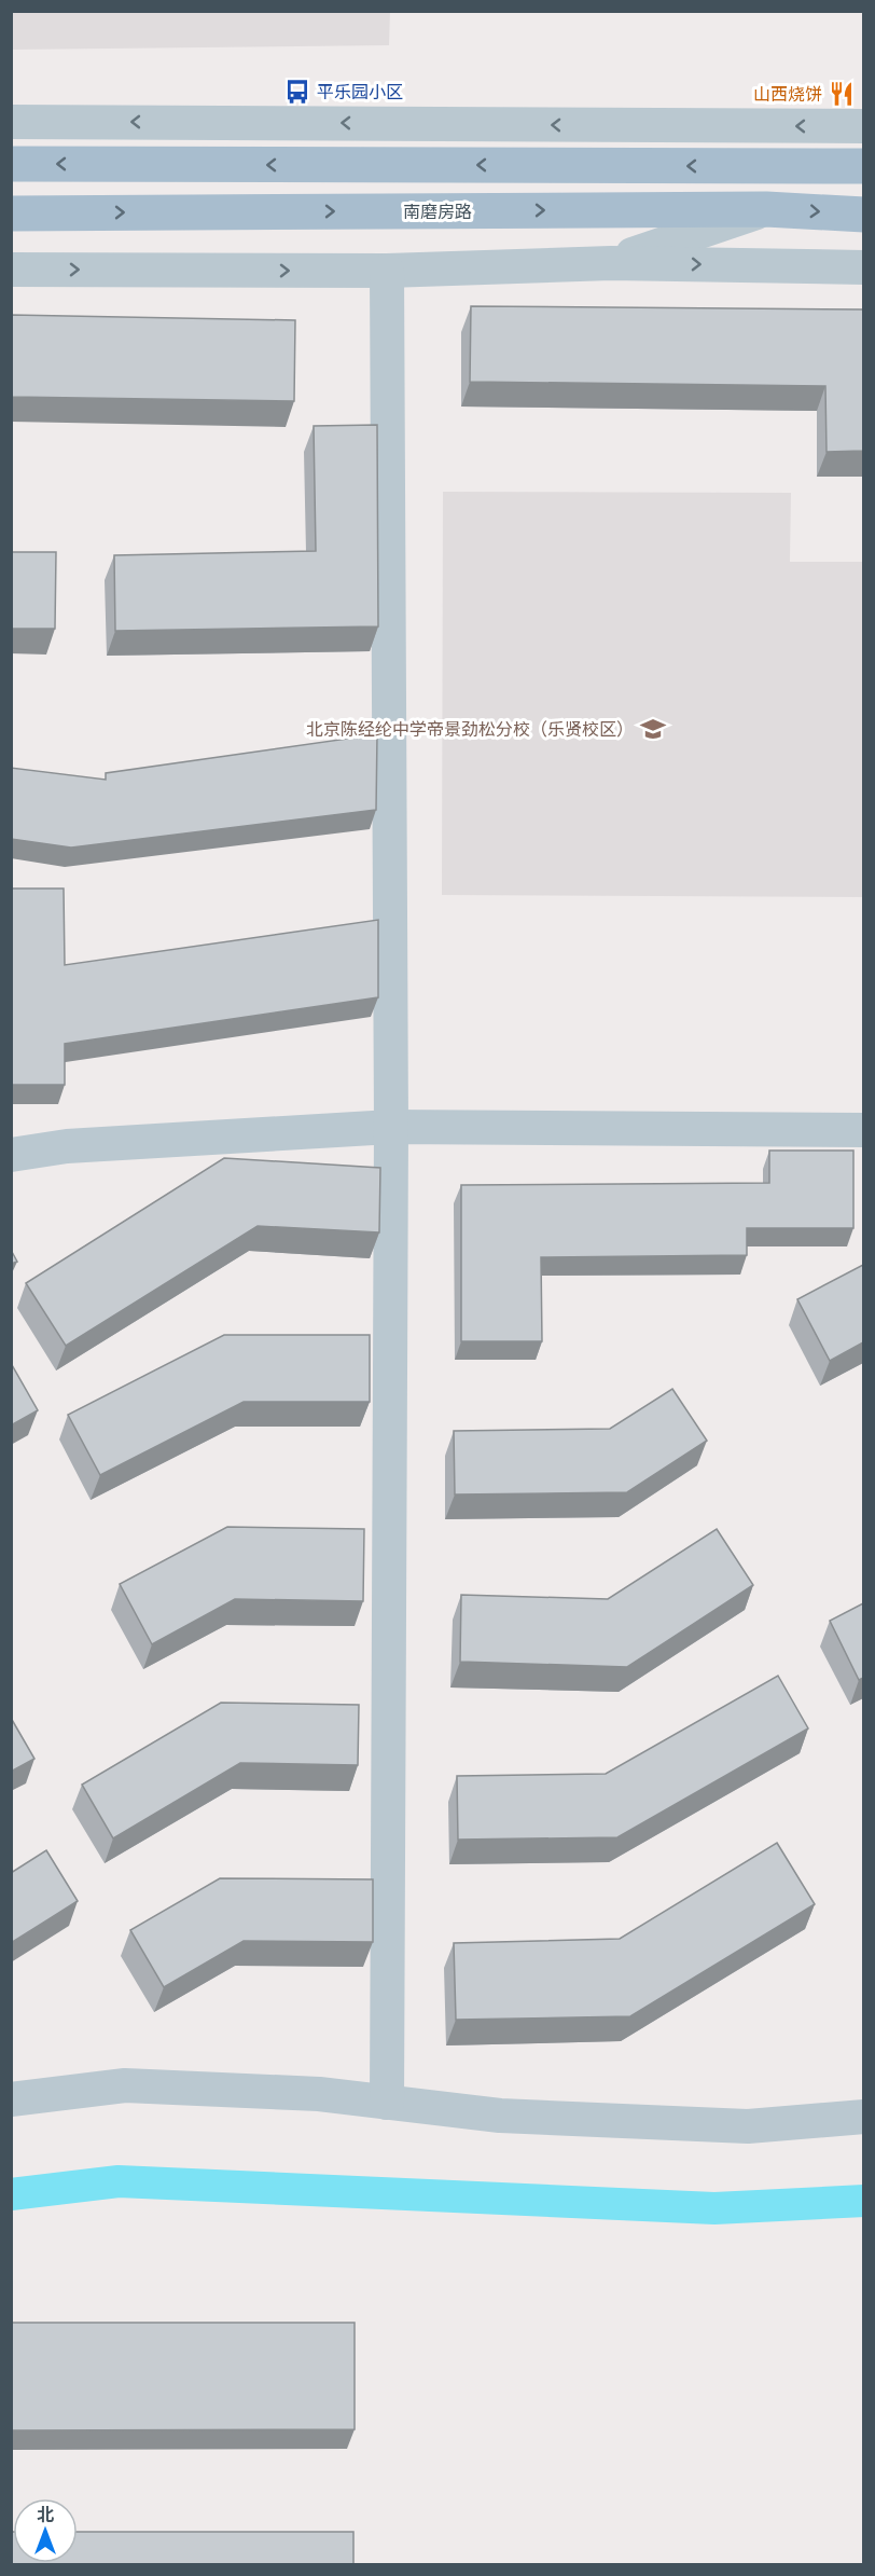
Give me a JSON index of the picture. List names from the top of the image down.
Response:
{
  "streets": {
    "main road": ["南磨房路"]
  },
  "places": {
    "bus stop": ["平乐园小区"],
    "restaurant": ["山西烧饼"],
    "school or university": ["北京陈经纶中学帝景劲松分校（乐贤校区）"]
  },
  "north": "top"
}
